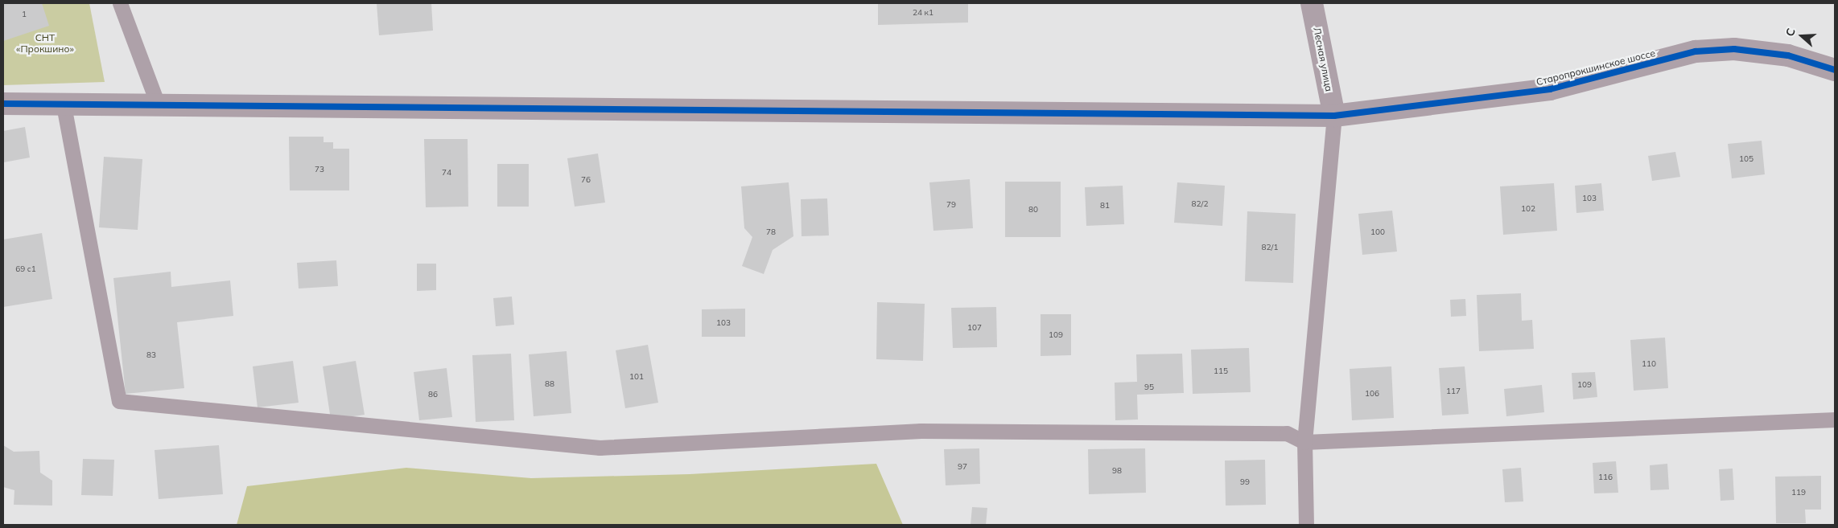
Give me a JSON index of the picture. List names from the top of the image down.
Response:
{
  "streets": {
    "street": ["Лесная улица", "Старопрокшинское шоссе"]
  },
  "crossings": [
    ["Лесная улица", "Старопрокшинское шоссе"]
  ],
  "parks": ["СНТ «Прокшино»"],
  "house_numbers": [
    "24 к1",
    "1",
    "105",
    "73",
    "74",
    "76",
    "103",
    "82/2",
    "79",
    "81",
    "102",
    "80",
    "78",
    "100",
    "82/1",
    "69 с1",
    "103",
    "107",
    "109",
    "83",
    "110",
    "115",
    "101",
    "88",
    "109",
    "95",
    "117",
    "106",
    "86",
    "97",
    "98",
    "116",
    "99",
    "119"
  ],
  "north": "left"
}
